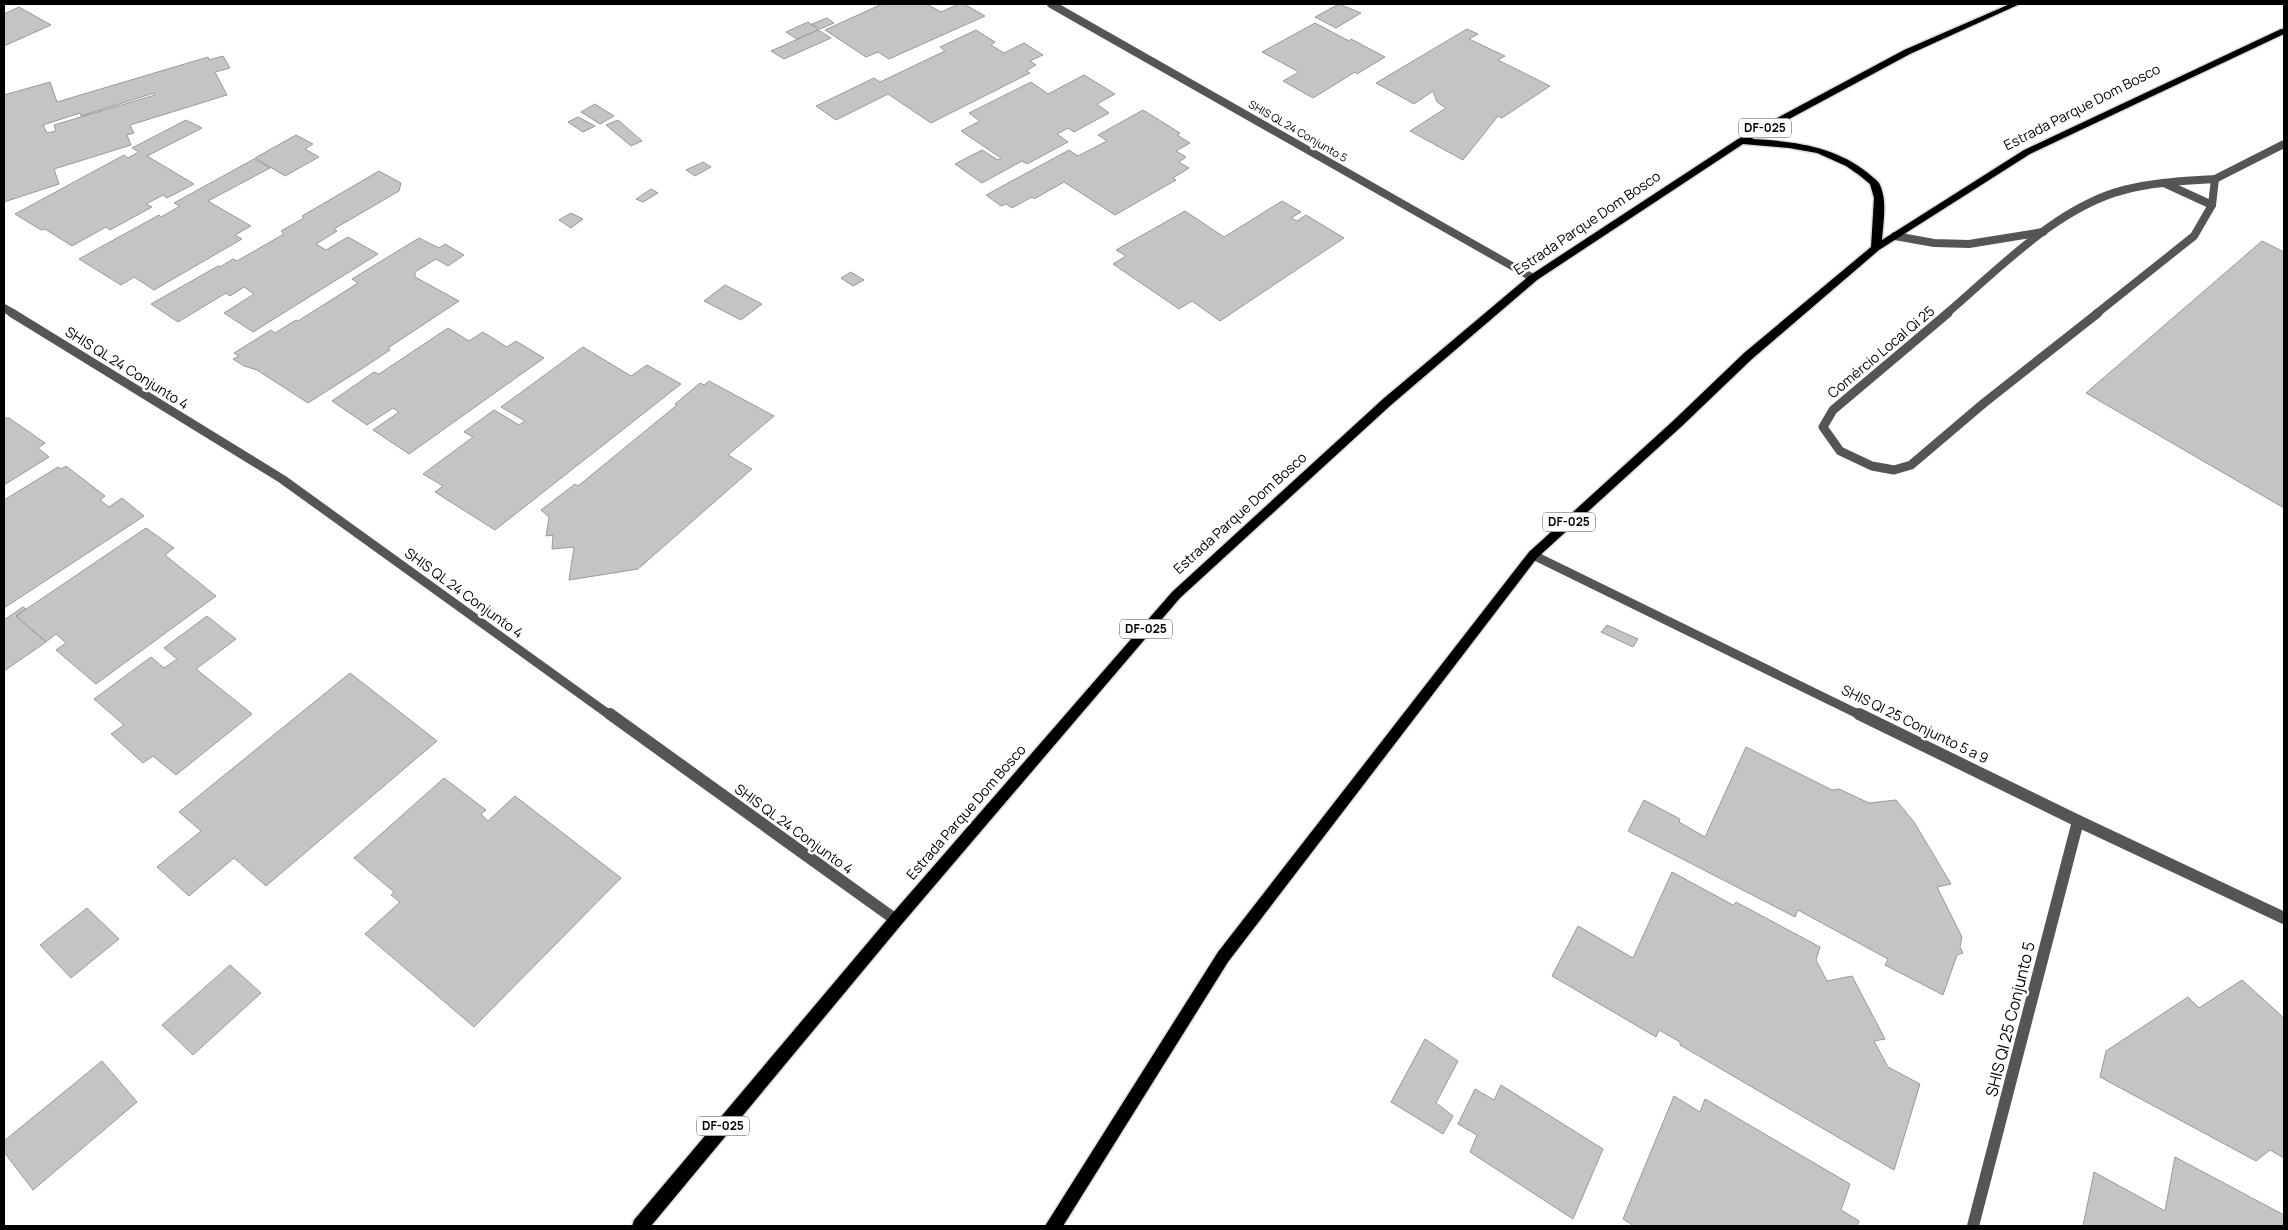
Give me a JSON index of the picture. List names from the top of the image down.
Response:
{
  "streets": {
    "main road": ["Estrada Parque Dom Bosco", "DF-025"],
    "street": [
      "SHIS QL 24 Conjunto 5",
      "Comércio Local Qi 25",
      "SHIS QL 24 Conjunto 4",
      "SHIS QI 25 Conjunto 5 a 9",
      "SHIS QI 25 Conjunto 5"
    ]
  },
  "crossings": [
    ["Estrada Parque Dom Bosco", "SHIS QL 24 Conjunto 5"],
    ["Estrada Parque Dom Bosco", "SHIS QL 24 Conjunto 4"],
    ["Estrada Parque Dom Bosco", "SHIS QI 25 Conjunto 5 a 9"],
    ["SHIS QI 25 Conjunto 5 a 9", "SHIS QI 25 Conjunto 5"]
  ]
}
